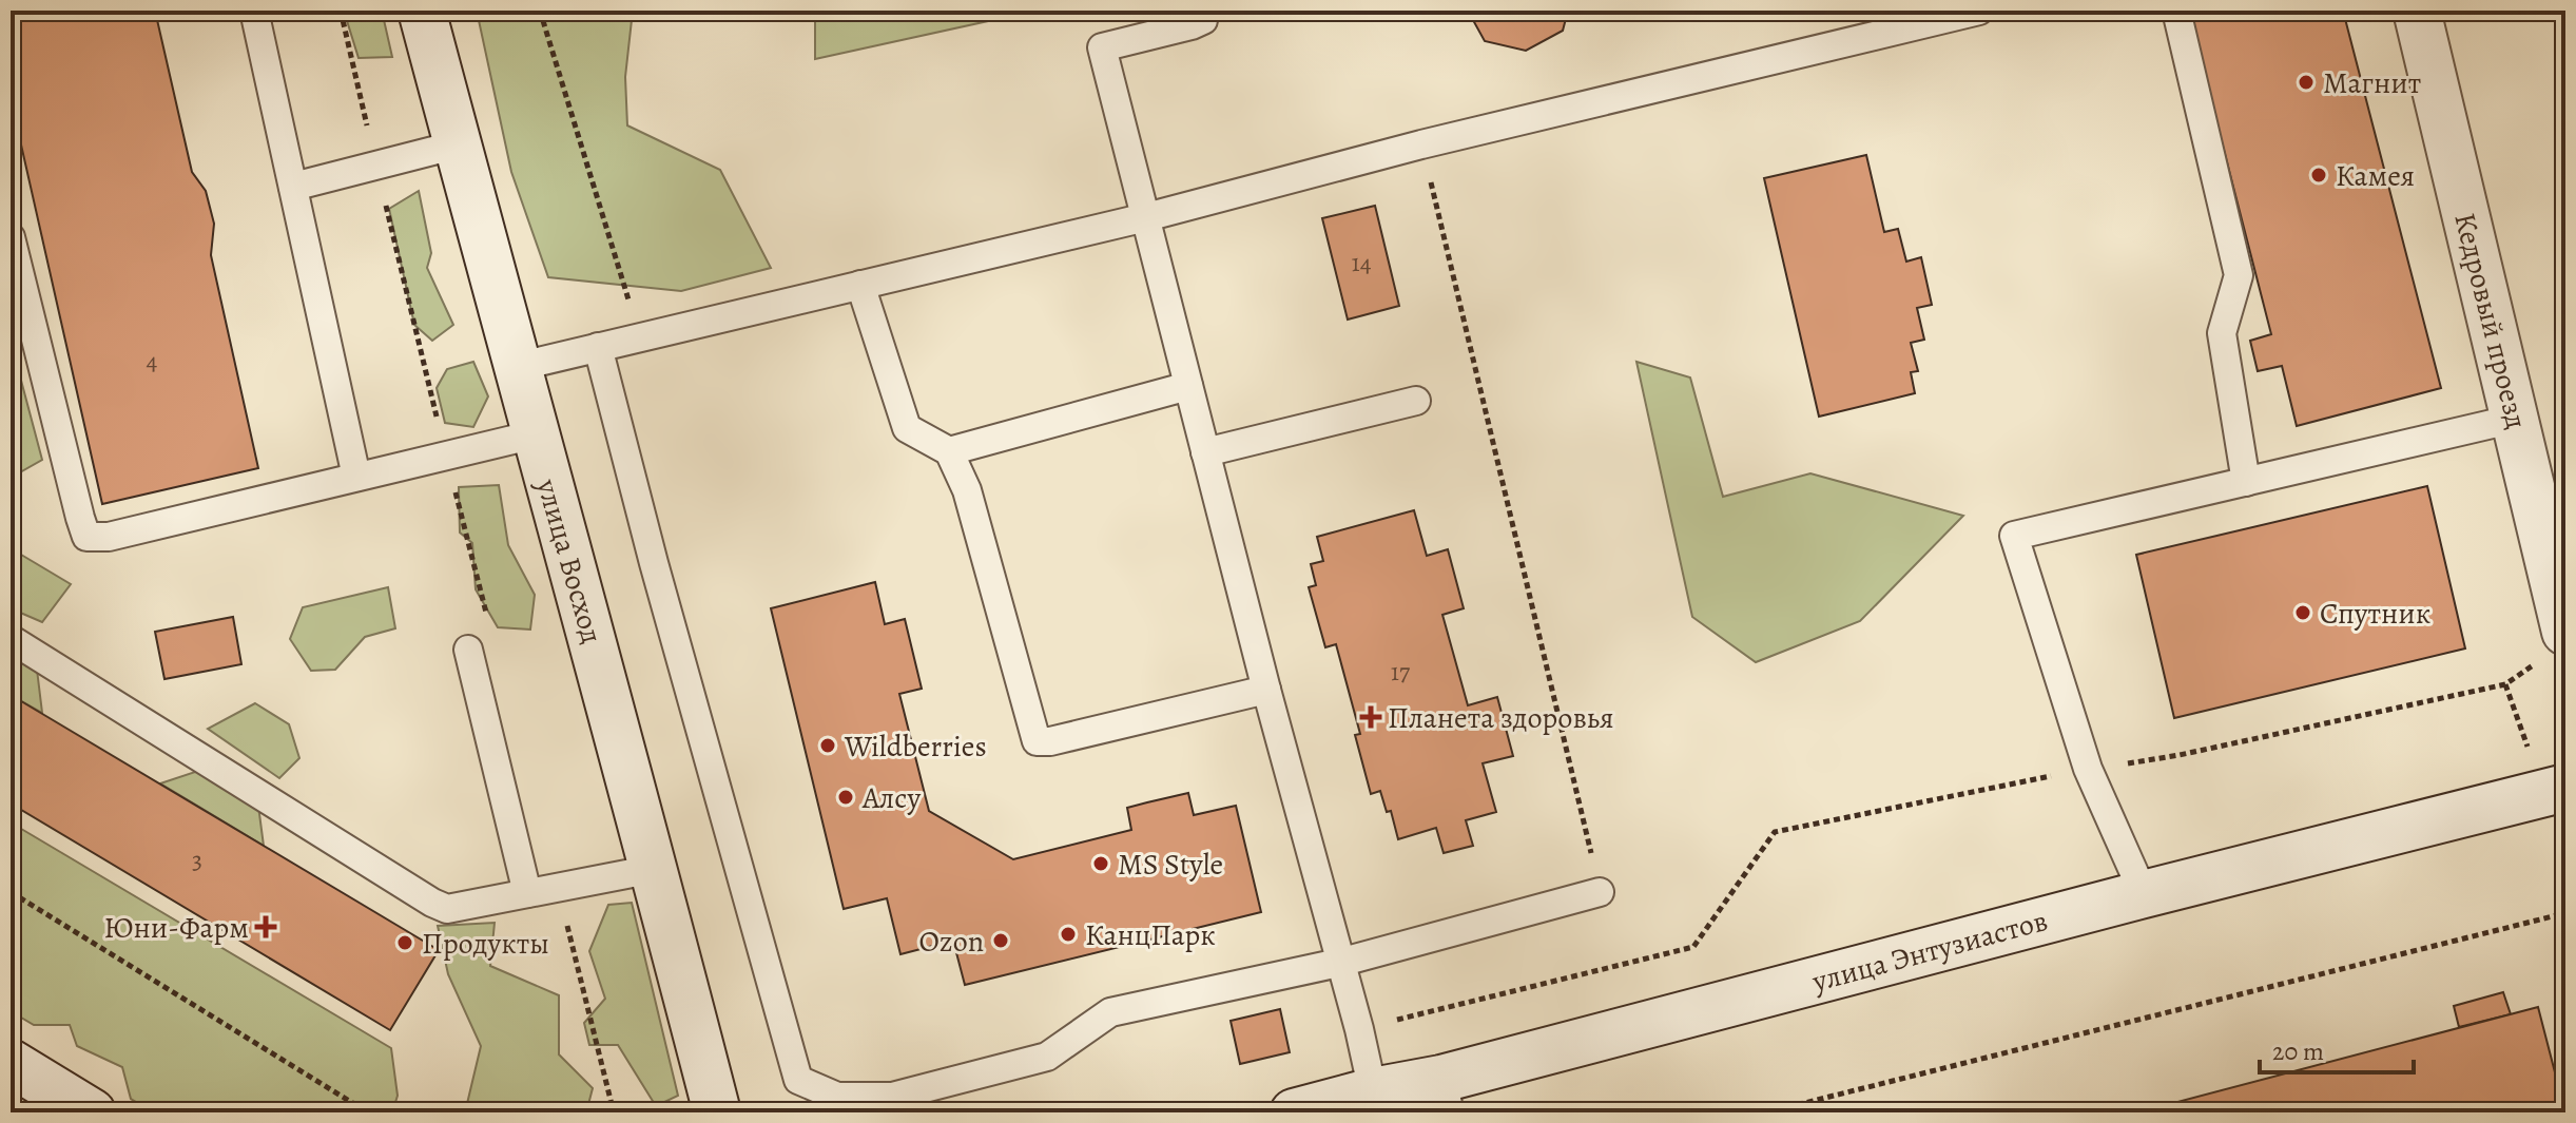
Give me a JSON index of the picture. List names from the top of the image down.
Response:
{
  "streets": {
    "street": ["Кедровый проезд", "улица Восход", "улица Энтузиастов"]
  },
  "places": {
    "other": [
      "Магнит",
      "Камея",
      "Спутник",
      "Wildberries",
      "Алсу",
      "MS Style",
      "КанцПарк",
      "Ozon",
      "Продукты"
    ],
    "health": ["Планета здоровья", "Юни-Фарм"]
  },
  "house_numbers": [
    "14",
    "4",
    "17",
    "3"
  ],
  "scale_bar": "20 m"
}
